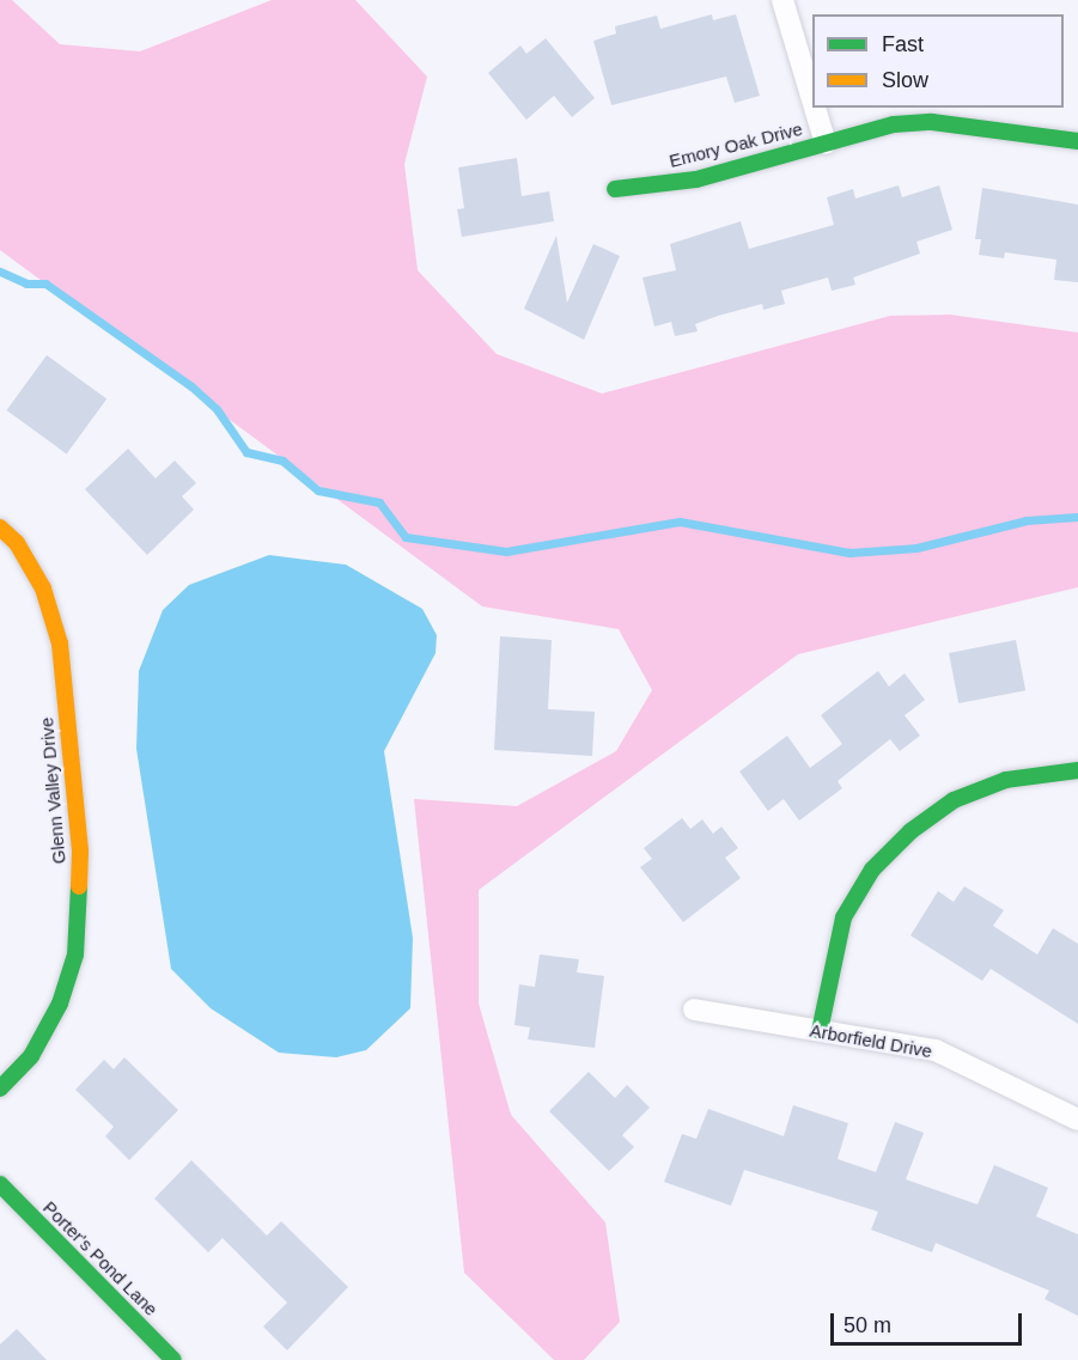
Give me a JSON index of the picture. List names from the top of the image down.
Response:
{
  "streets": {
    "street": [
      "Emory Oak Drive",
      "Glenn Valley Drive",
      "Arborfield Drive",
      "Porter's Pond Lane"
    ]
  },
  "legend": ["Fast", "Slow"],
  "scale_bar": "50 m"
}
